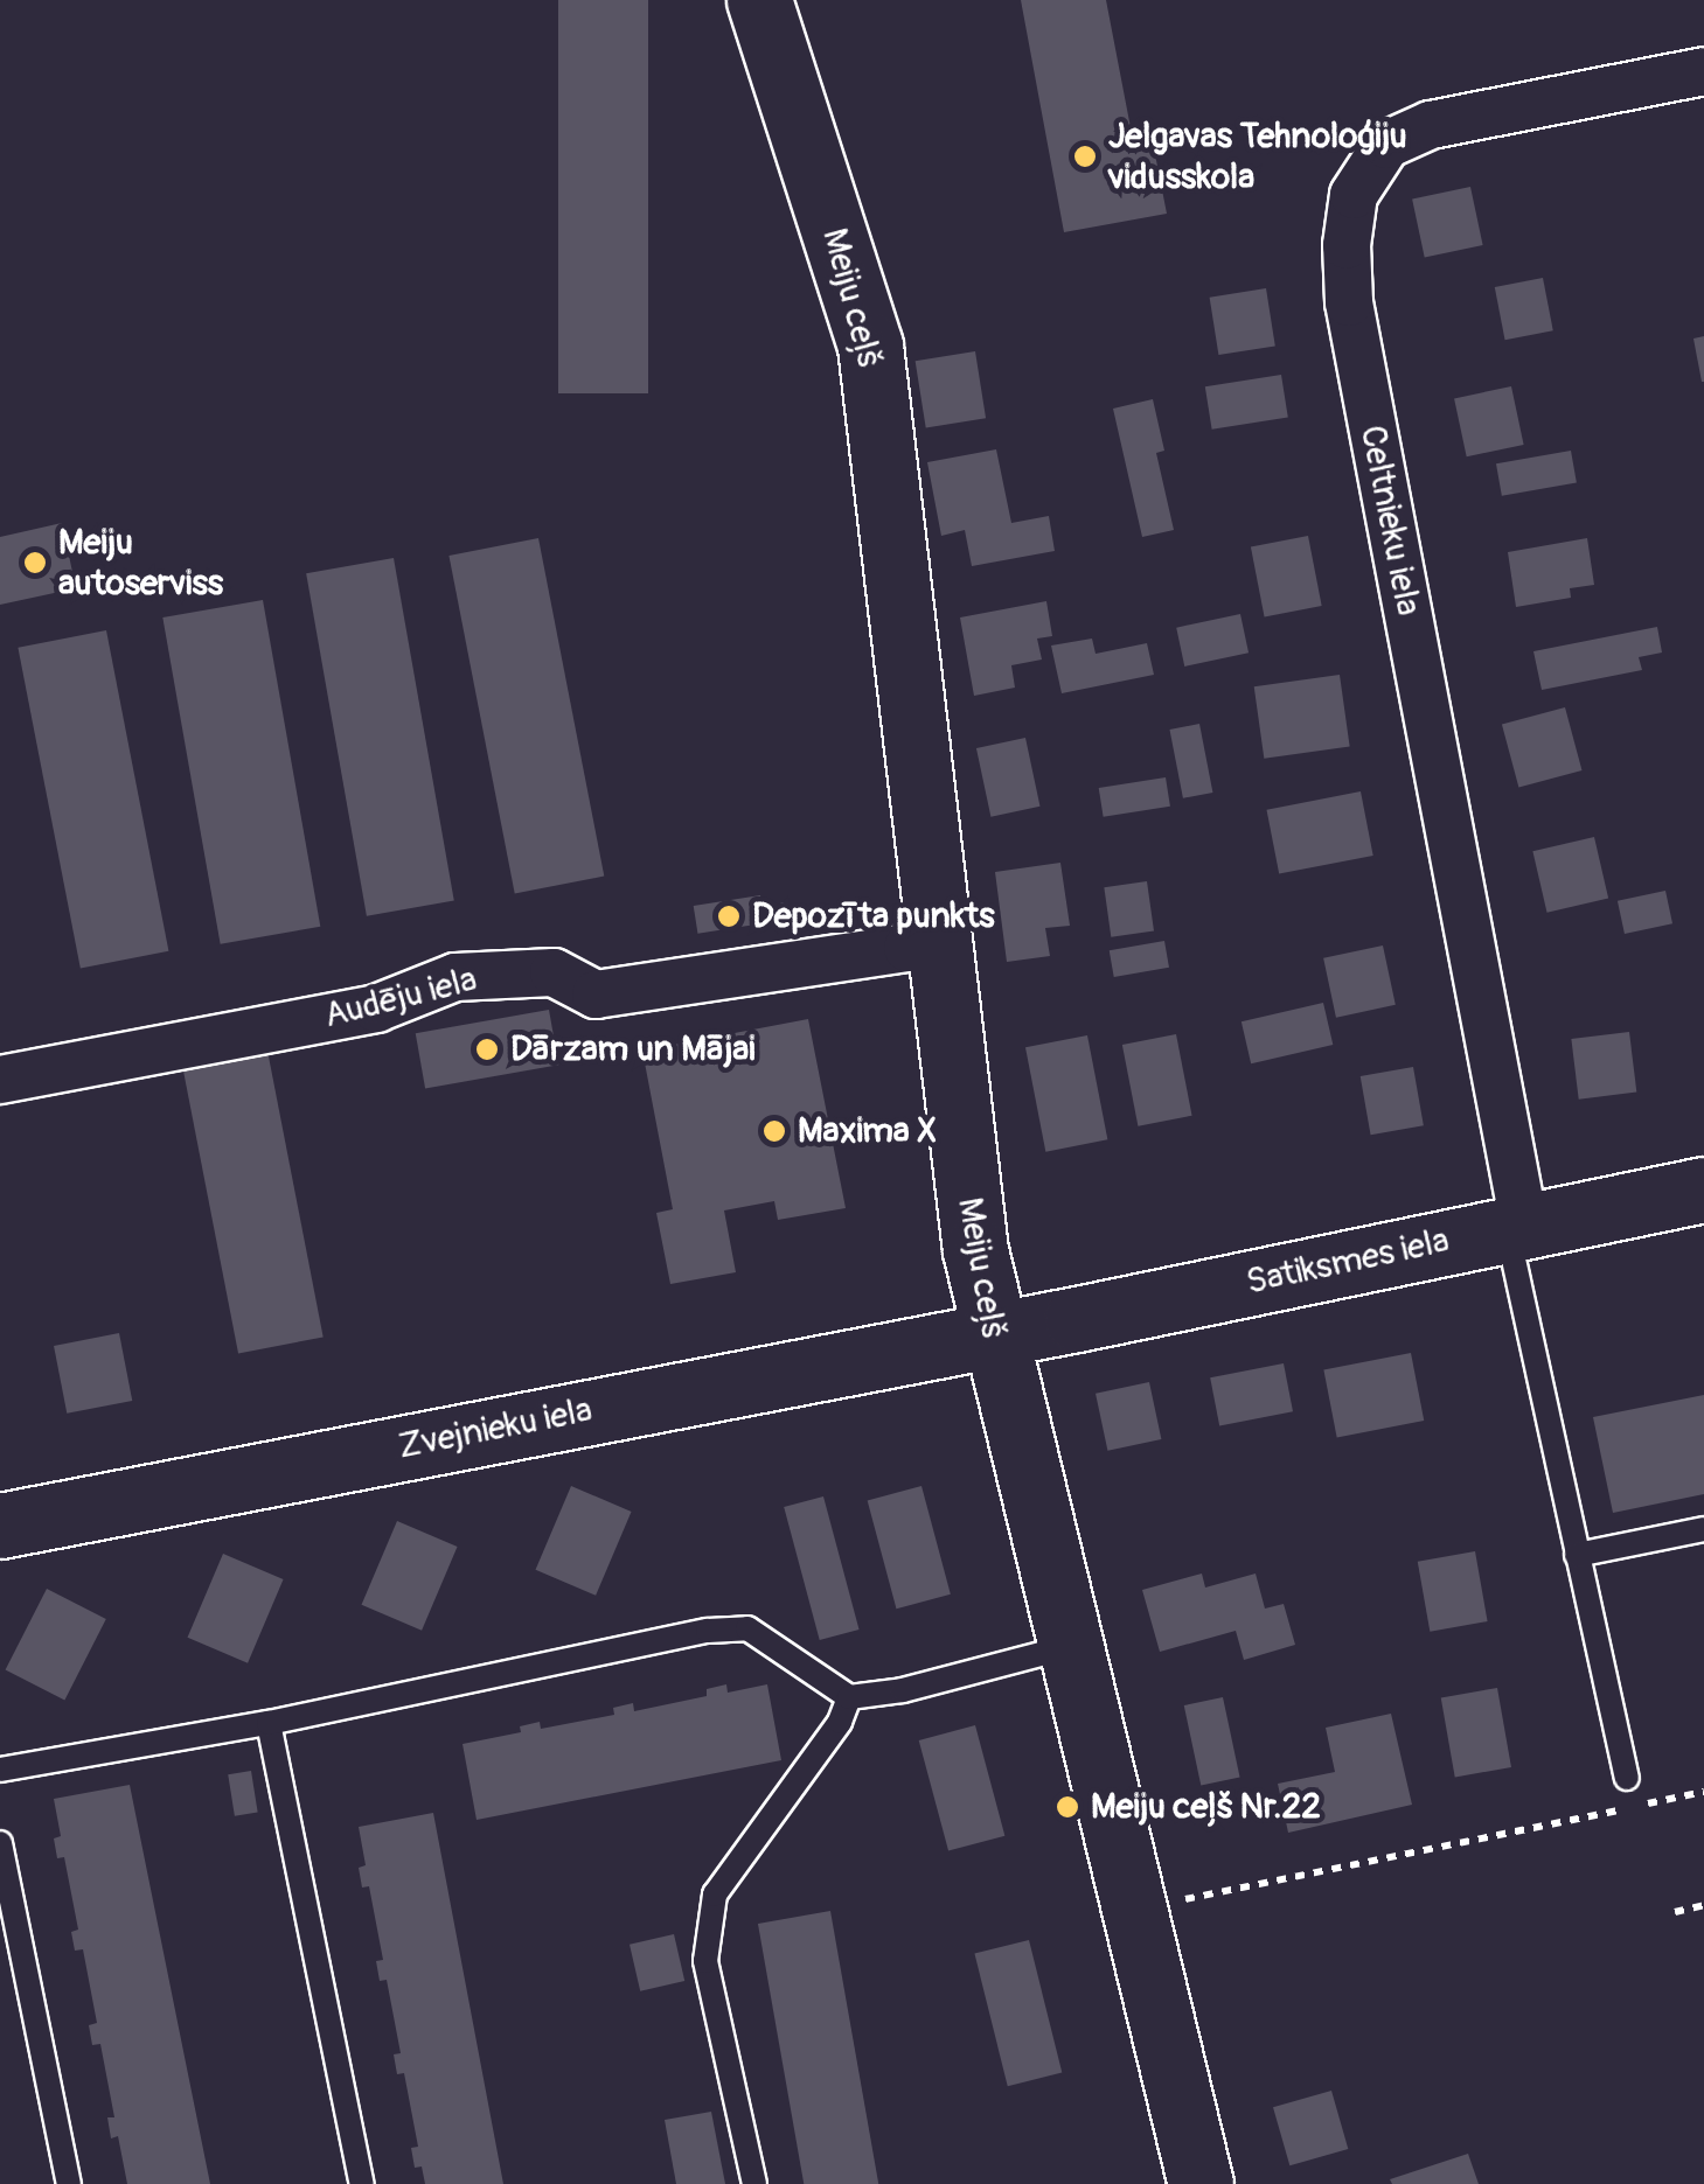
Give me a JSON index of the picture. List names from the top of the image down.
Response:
{
  "streets": {
    "street": [
      "Meiju ceļš",
      "Celtnieku iela",
      "Audēju iela",
      "Satiksmes iela",
      "Zvejnieku iela"
    ]
  },
  "crossings": [
    ["Meiju ceļš", "Audēju iela"],
    ["Meiju ceļš", "Satiksmes iela"],
    ["Meiju ceļš", "Zvejnieku iela"],
    ["Celtnieku iela", "Satiksmes iela"],
    ["Satiksmes iela", "Zvejnieku iela"]
  ],
  "places": [
    "Jelgavas Tehnoloģiju vidusskola",
    "Meiju autoserviss",
    "Depozīta punkts",
    "Dārzam un Mājai",
    "Maxima X",
    "Meiju ceļš Nr.22"
  ]
}
